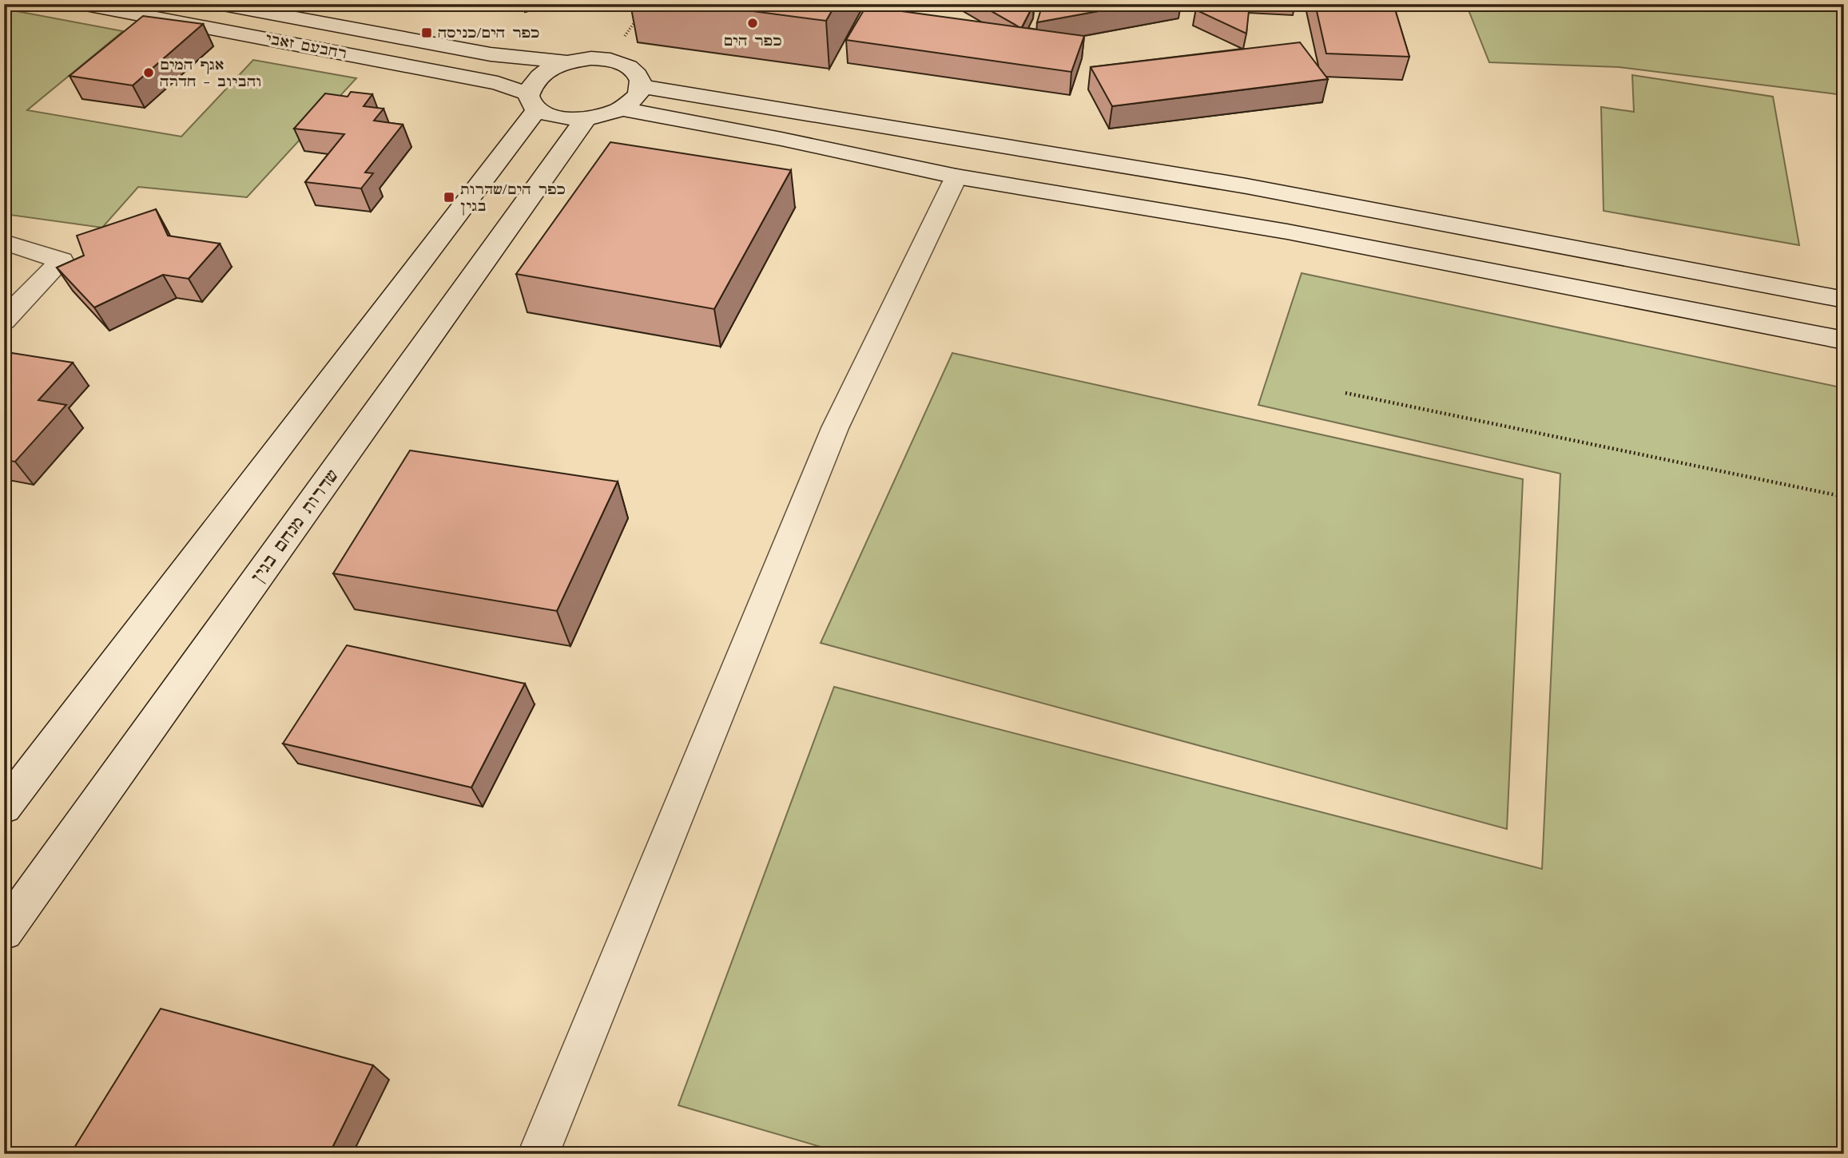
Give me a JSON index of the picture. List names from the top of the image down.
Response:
{
  "streets": {
    "street": ["רחבעם זאבי", "שדרות מנחם בגין"]
  },
  "crossings": [
    ["רחבעם זאבי", "שדרות מנחם בגין"]
  ],
  "places": {
    "other": ["כפר הים", "אגף המים והביוב - חדרה"],
    "transit": ["כפר הים/כניסה", "כפר הים/שדרות בגין"]
  }
}
